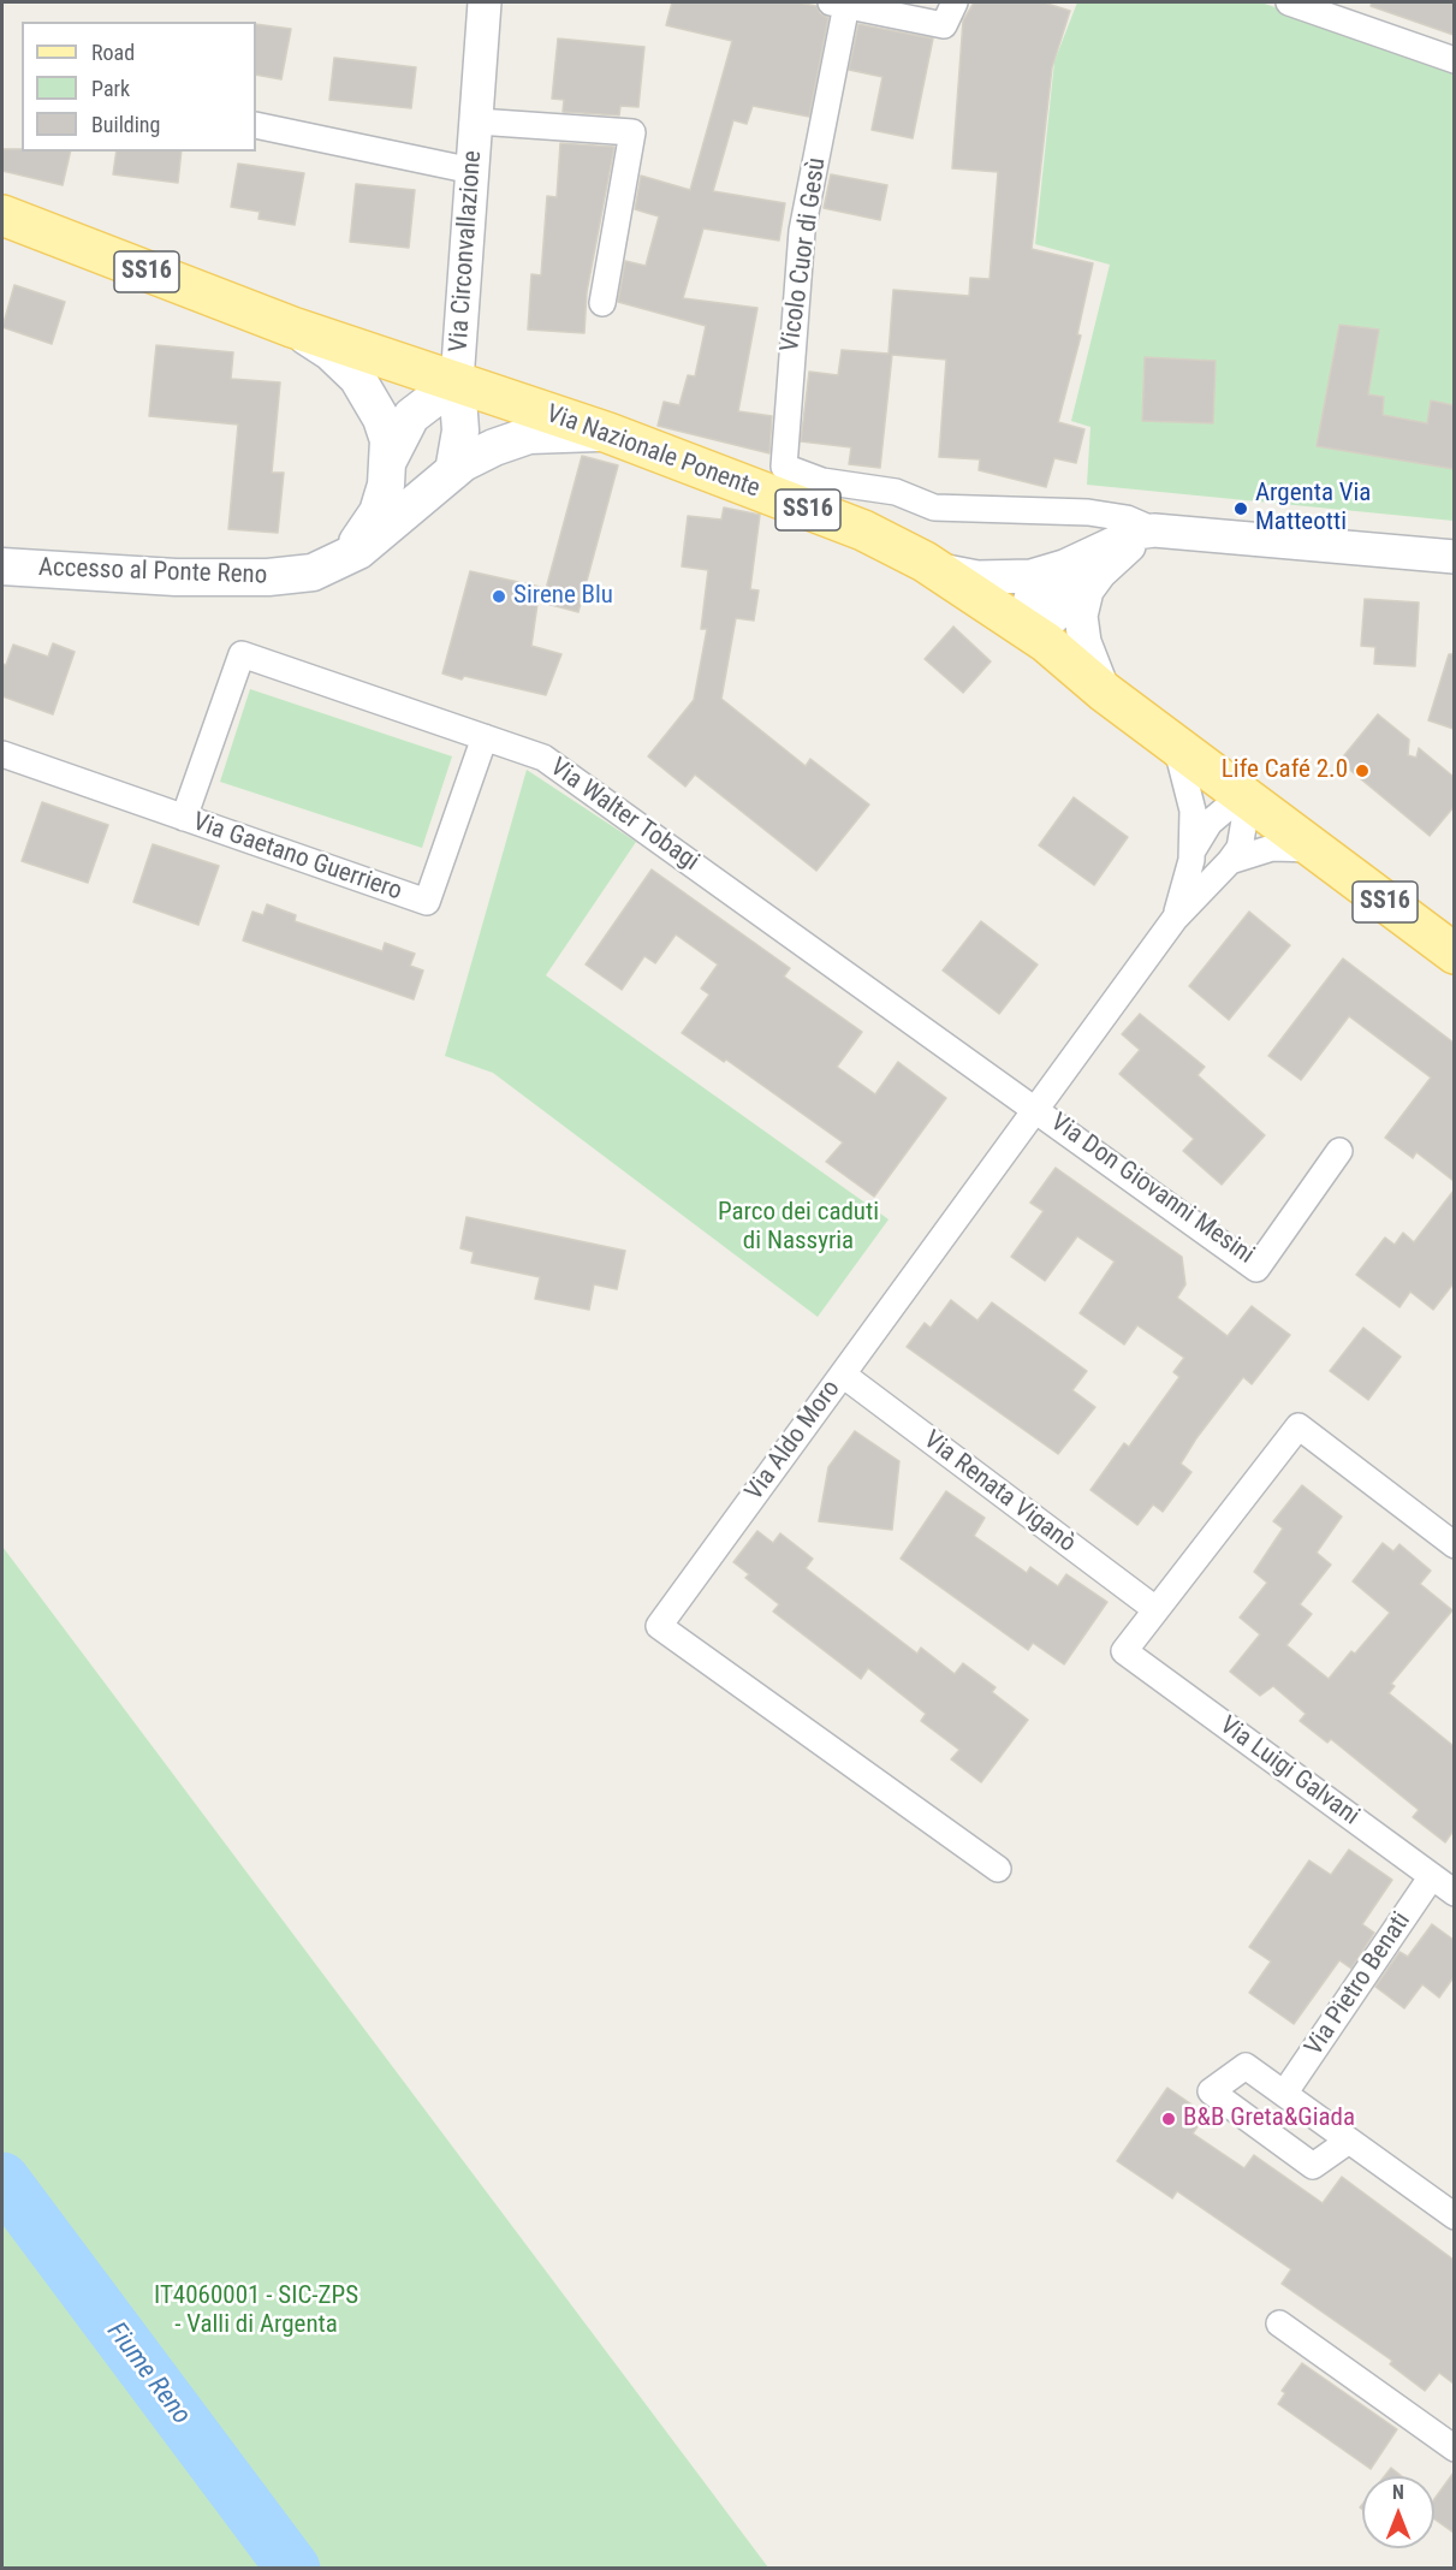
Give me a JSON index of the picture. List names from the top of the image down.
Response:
{
  "streets": {
    "main road": ["SS16", "Via Nazionale Ponente", "Accesso al Ponte Reno"],
    "street": [
      "Via Circonvallazione",
      "Vicolo Cuor di Gesù",
      "Via Walter Tobagi",
      "Via Gaetano Guerriero",
      "Via Don Giovanni Mesini",
      "Via Aldo Moro",
      "Via Renata Viganò",
      "Via Luigi Galvani",
      "Via Pietro Benati"
    ]
  },
  "crossings": [
    ["Via Circonvallazione", "Via Nazionale Ponente"],
    ["Via Circonvallazione", "Accesso al Ponte Reno"],
    ["Via Nazionale Ponente", "Accesso al Ponte Reno"],
    ["Via Nazionale Ponente", "Via Aldo Moro"],
    ["Via Walter Tobagi", "Via Gaetano Guerriero"],
    ["Via Walter Tobagi", "Via Don Giovanni Mesini"],
    ["Via Walter Tobagi", "Via Aldo Moro"],
    ["Via Don Giovanni Mesini", "Via Aldo Moro"],
    ["Via Aldo Moro", "Via Renata Viganò"],
    ["Via Renata Viganò", "Via Luigi Galvani"],
    ["Via Luigi Galvani", "Via Pietro Benati"]
  ],
  "water": ["Fiume Reno"],
  "parks": ["Parco dei caduti di Nassyria", "IT4060001 - SIC-ZPS - Valli di Argenta"],
  "places": [
    "Argenta Via Matteotti",
    "Sirene Blu",
    "Life Café 2.0",
    "B&B Greta&Giada"
  ],
  "legend": ["Road", "Park", "Building"],
  "north": "top"
}
